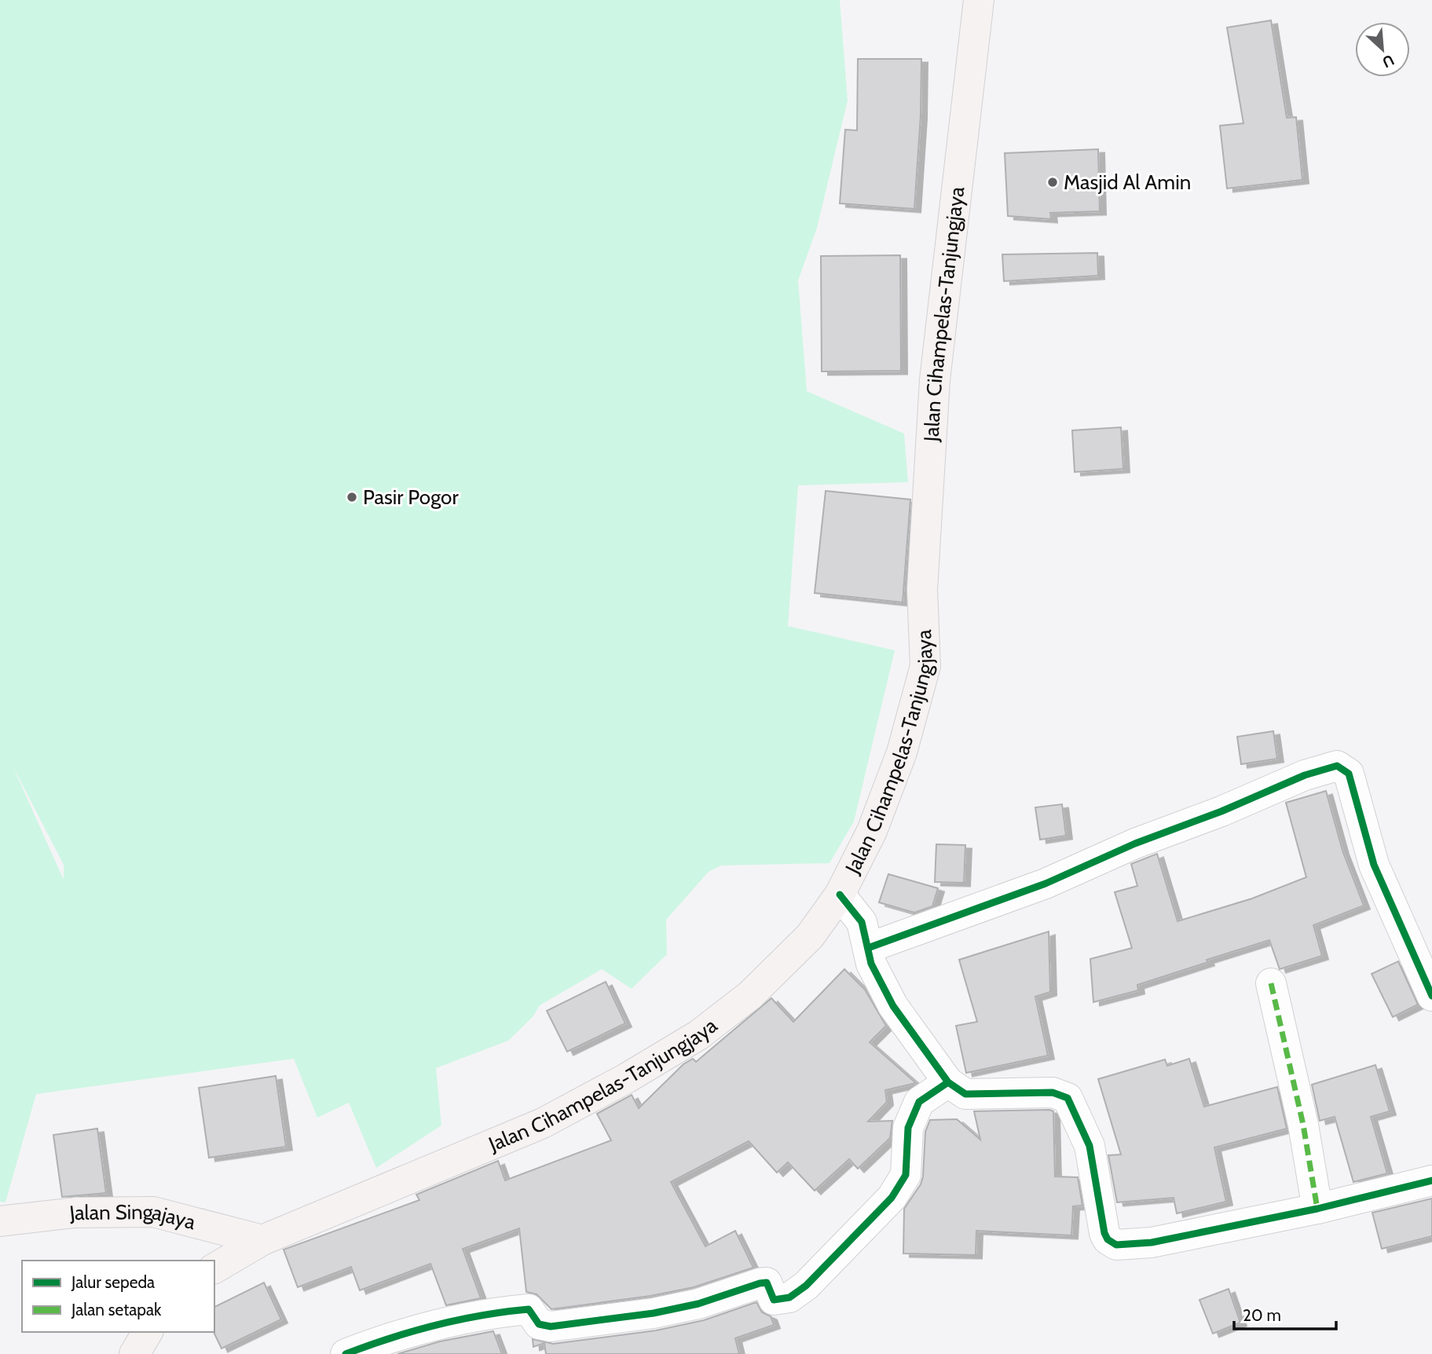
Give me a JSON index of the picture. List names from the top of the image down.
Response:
{
  "streets": {
    "main road": ["Jalan Cihampelas-Tanjungjaya", "Jalan Singajaya"]
  },
  "crossings": [
    ["Jalan Cihampelas-Tanjungjaya", "Jalan Singajaya"]
  ],
  "places": ["Masjid Al Amin", "Pasir Pogor"],
  "legend": ["Jalur sepeda", "Jalan setapak"],
  "scale_bar": "20 m",
  "north": "bottom right"
}
